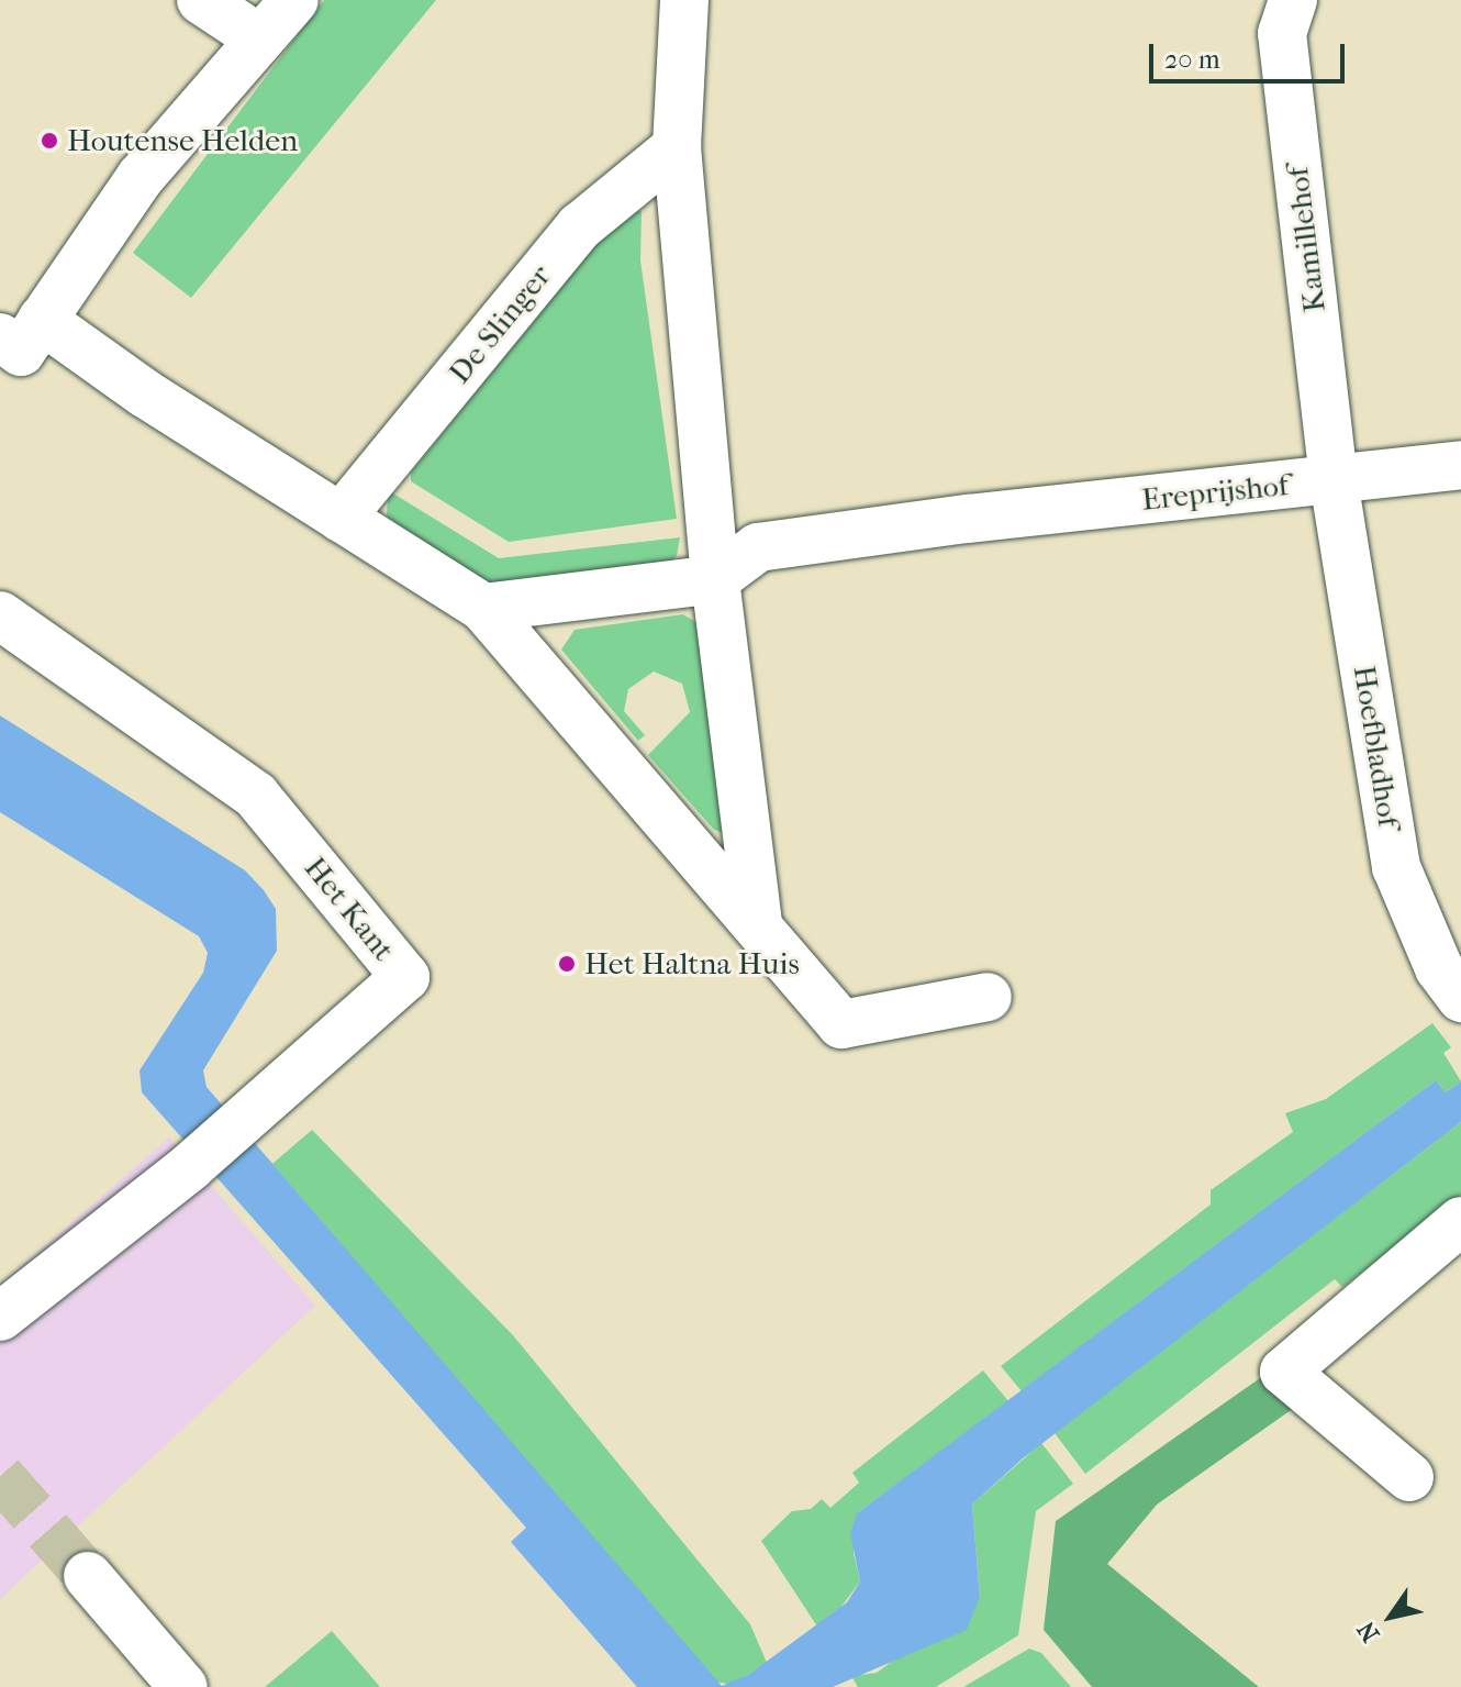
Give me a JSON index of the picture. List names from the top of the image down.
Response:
{
  "streets": {
    "street": [
      "Kamillehof",
      "De Slinger",
      "Ereprijshof",
      "Hoefbladhof",
      "Het Kant"
    ]
  },
  "crossings": [
    ["Kamillehof", "Ereprijshof"],
    ["Kamillehof", "Hoefbladhof"],
    ["Ereprijshof", "Hoefbladhof"]
  ],
  "places": ["Houtense Helden", "Het Haltna Huis"],
  "scale_bar": "20 m",
  "north": "bottom left"
}
